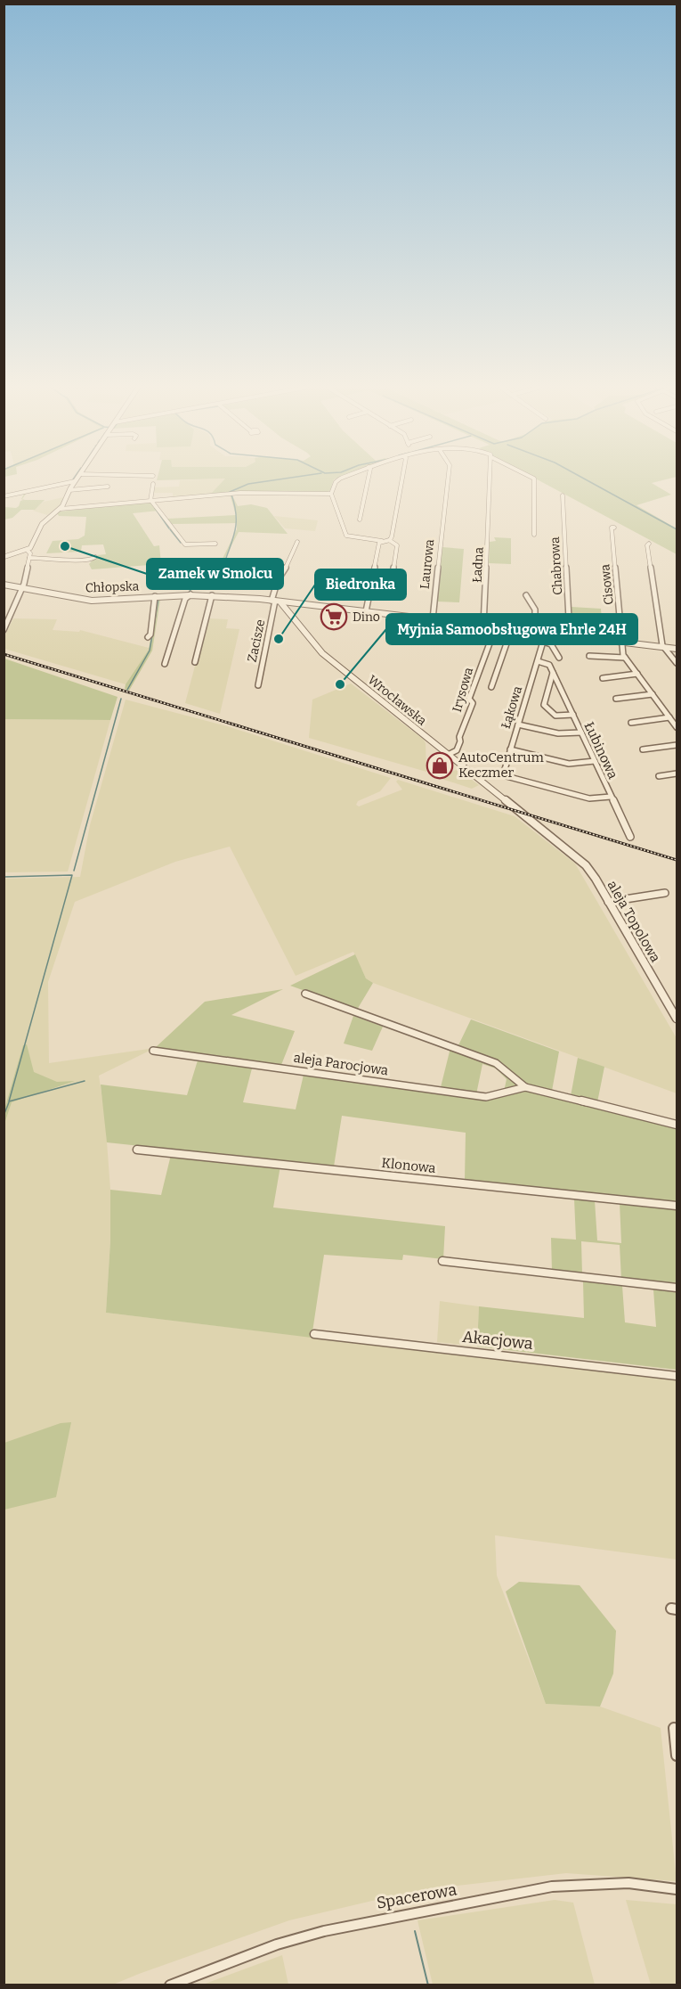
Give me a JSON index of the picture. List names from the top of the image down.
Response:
{
  "streets": {
    "street": [
      "Laurowa",
      "Ładna",
      "Chabrowa",
      "Cisowa",
      "Chłopska",
      "Zacisze",
      "Irysowa",
      "Wrocławska",
      "Łąkowa",
      "Łubinowa",
      "aleja Topolowa",
      "aleja Parocjowa",
      "Klonowa",
      "Akacjowa",
      "Spacerowa"
    ]
  },
  "crossings": [
    ["Laurowa", "Chłopska"],
    ["Ładna", "Chłopska"],
    ["Chabrowa", "Chłopska"],
    ["Cisowa", "Chłopska"],
    ["Chłopska", "Zacisze"],
    ["Chłopska", "Irysowa"],
    ["Chłopska", "Wrocławska"],
    ["Chłopska", "Łąkowa"],
    ["Zacisze", "Wrocławska"],
    ["Irysowa", "Wrocławska"],
    ["Wrocławska", "aleja Topolowa"],
    ["Łąkowa", "Łubinowa"]
  ],
  "places": {
    "other": ["Zamek w Smolcu", "Biedronka", "Myjnia Samoobsługowa Ehrle 24H"],
    "supermarket": ["Dino"],
    "shop": ["AutoCentrum Keczmer"]
  }
}
